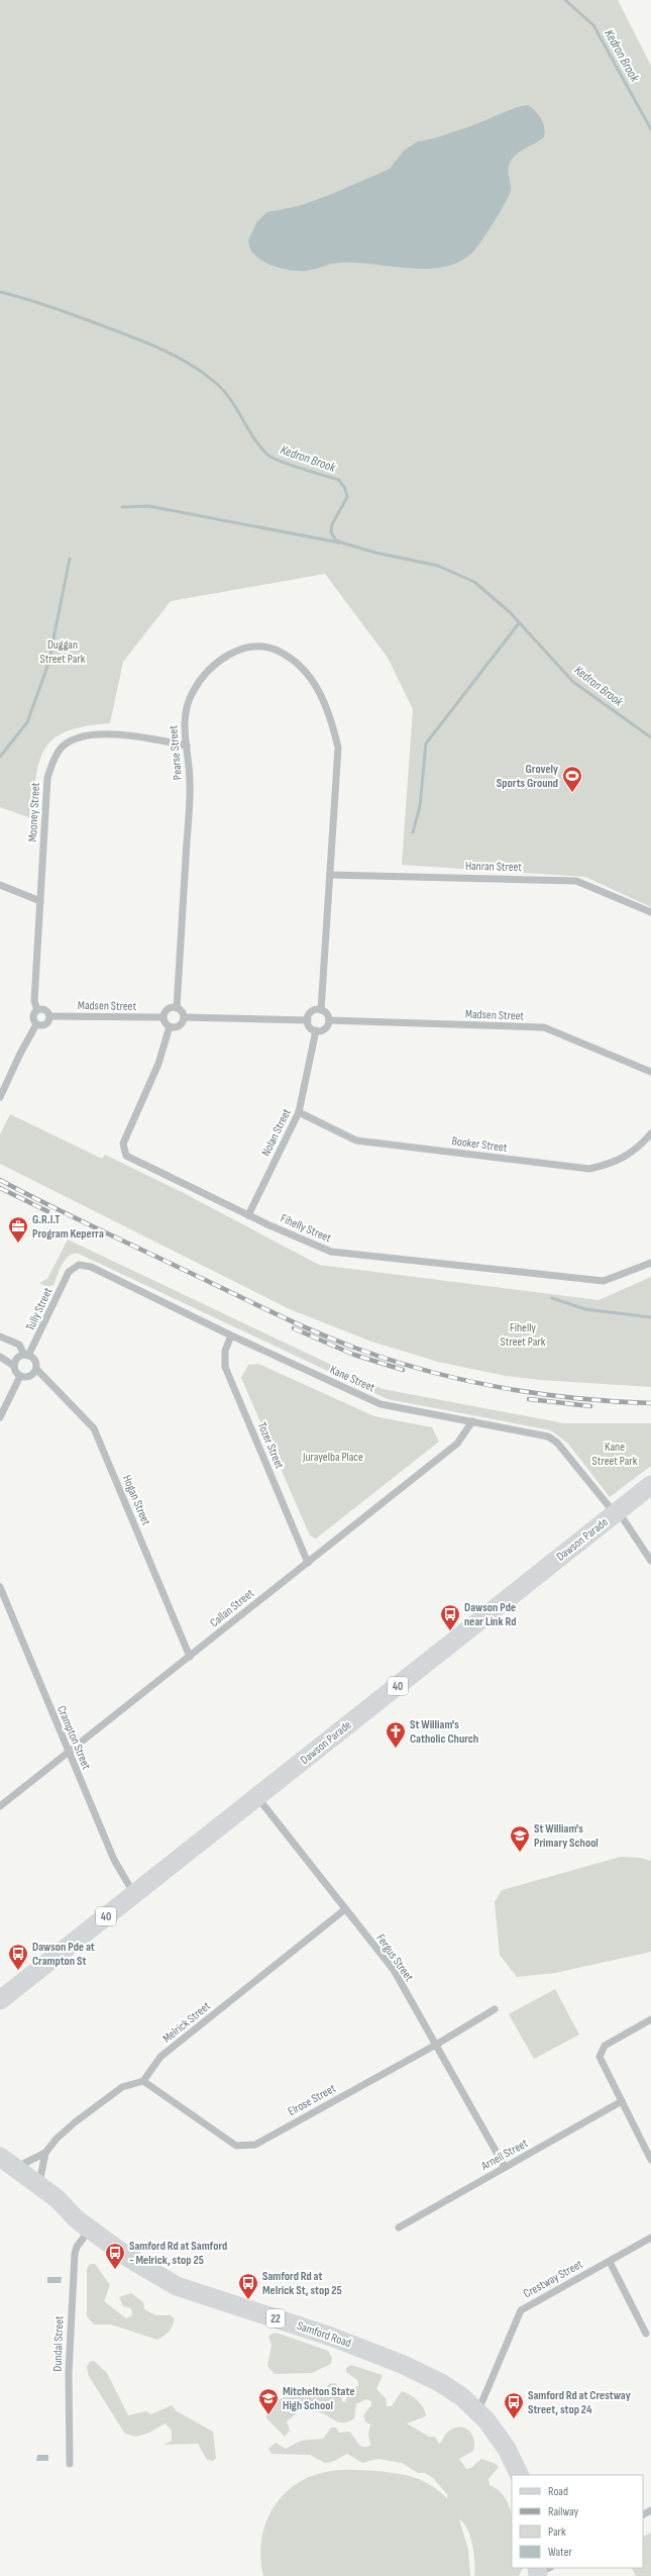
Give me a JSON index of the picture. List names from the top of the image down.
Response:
{
  "streets": {
    "main road": [
      "Dawson Parade",
      "40",
      "22",
      "Samford Road"
    ],
    "street": [
      "Pearse Street",
      "Mooney Street",
      "Hanran Street",
      "Madsen Street",
      "Nolan Street",
      "Booker Street",
      "Fihelly Street",
      "Tully Street",
      "Kane Street",
      "Tozer Street",
      "Hogan Street",
      "Callan Street",
      "Crampton Street",
      "Fergus Street",
      "Melrick Street",
      "Elrose Street",
      "Arnell Street",
      "Crestway Street",
      "Dundal Street"
    ]
  },
  "crossings": [
    ["Pearse Street", "Mooney Street"],
    ["Pearse Street", "Hanran Street"],
    ["Pearse Street", "Madsen Street"],
    ["Pearse Street", "Nolan Street"],
    ["Pearse Street", "Fihelly Street"],
    ["Mooney Street", "Madsen Street"],
    ["Madsen Street", "Nolan Street"],
    ["Madsen Street", "Fihelly Street"],
    ["Nolan Street", "Booker Street"],
    ["Nolan Street", "Fihelly Street"],
    ["Tully Street", "Kane Street"],
    ["Tully Street", "Hogan Street"],
    ["Kane Street", "Tozer Street"],
    ["Kane Street", "Dawson Parade"],
    ["Kane Street", "Callan Street"],
    ["Tozer Street", "Callan Street"],
    ["Hogan Street", "Callan Street"],
    ["Dawson Parade", "Crampton Street"],
    ["Dawson Parade", "Fergus Street"],
    ["Callan Street", "Crampton Street"],
    ["Fergus Street", "Melrick Street"],
    ["Fergus Street", "Elrose Street"],
    ["Fergus Street", "Arnell Street"],
    ["Melrick Street", "Elrose Street"],
    ["Crestway Street", "Samford Road"],
    ["Samford Road", "Dundal Street"]
  ],
  "water": ["Kedron Brook"],
  "parks": [
    "Duggan Street Park",
    "Fihelly Street Park",
    "Kane Street Park",
    "Jurayelba Place"
  ],
  "places": {
    "sports": ["Grovely Sports Ground"],
    "office": ["G.R.I.T Program Keperra"],
    "bus stop": [
      "Dawson Pde near Link Rd",
      "Dawson Pde at Crampton St",
      "Samford Rd at Samford - Melrick, stop 25",
      "Samford Rd at Melrick St, stop 25",
      "Samford Rd at Crestway Street, stop 24"
    ],
    "church": ["St William's Catholic Church"],
    "school or university": ["St William's Primary School", "Mitchelton State High School"]
  },
  "legend": [
    "Road",
    "Railway",
    "Park",
    "Water"
  ]
}
